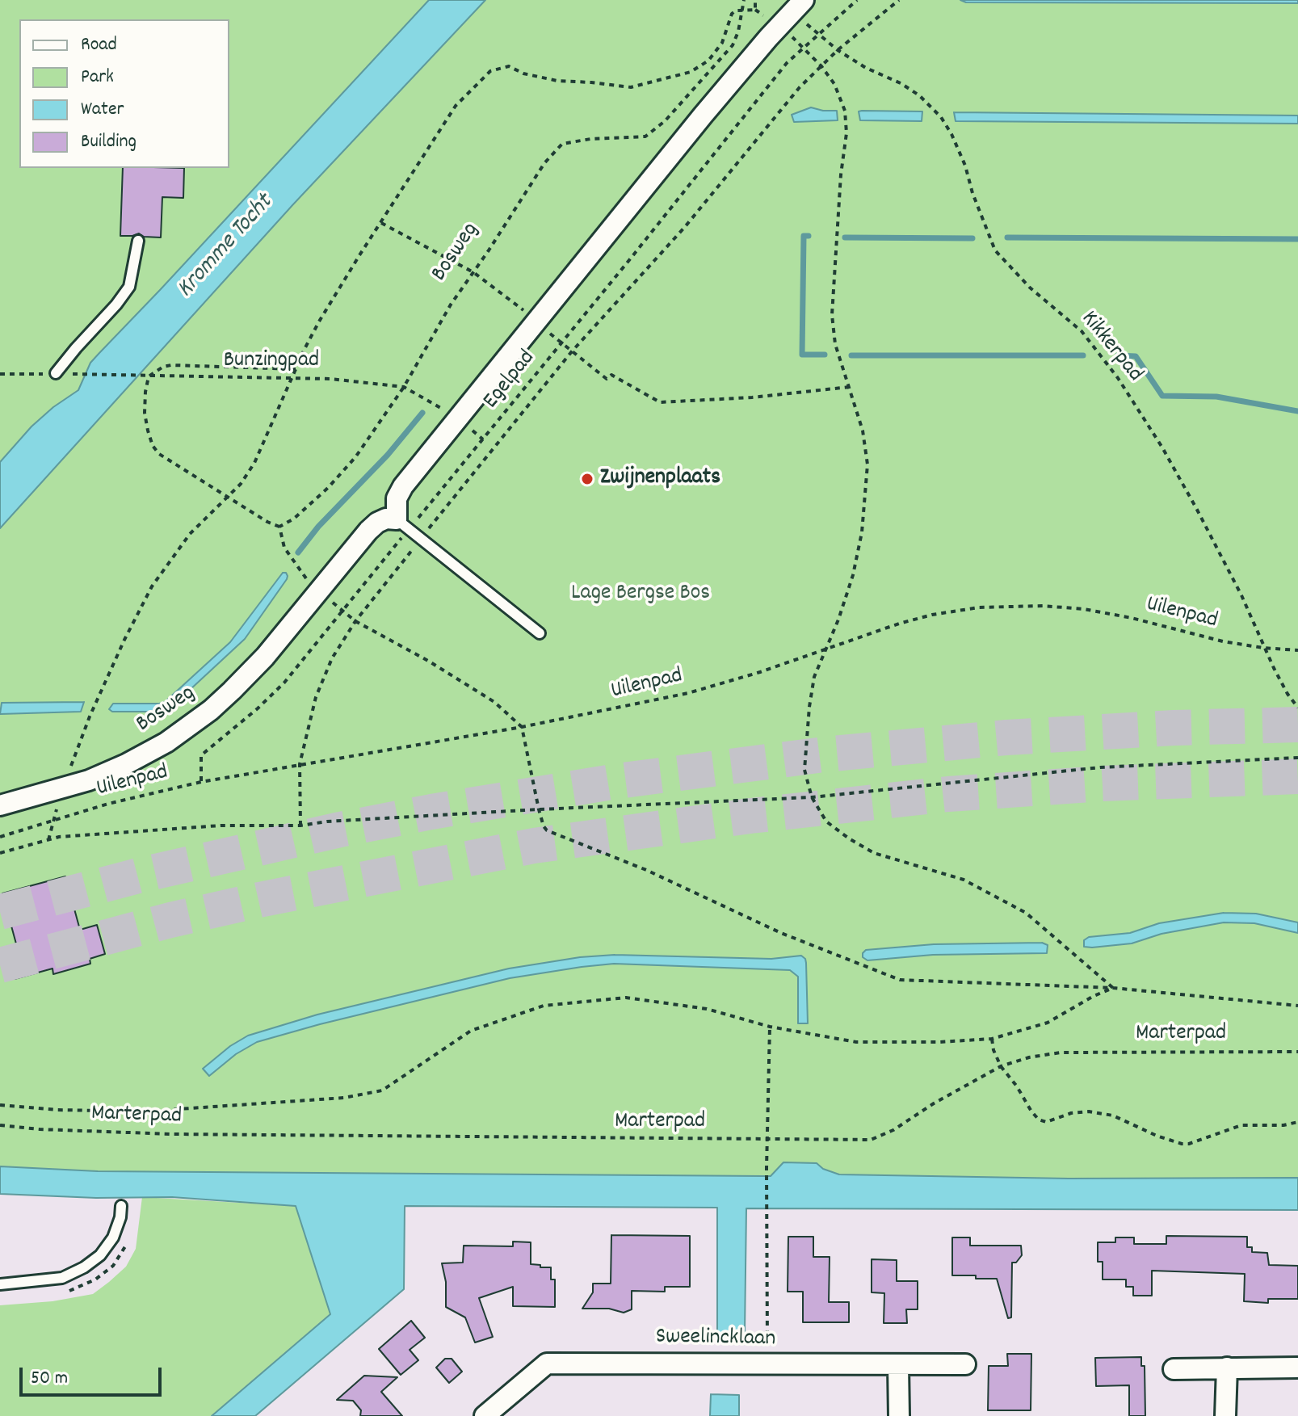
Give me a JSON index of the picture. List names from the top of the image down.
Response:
{
  "streets": {
    "street": ["Bosweg", "Sweelincklaan"],
    "path": [
      "Kikkerpad",
      "Bunzingpad",
      "Egelpad",
      "Uilenpad",
      "Marterpad"
    ]
  },
  "crossings": [
    ["Bosweg", "Bunzingpad"],
    ["Bosweg", "Egelpad"],
    ["Kikkerpad", "Egelpad"],
    ["Kikkerpad", "Uilenpad"],
    ["Egelpad", "Uilenpad"]
  ],
  "water": ["Kromme Tocht"],
  "parks": ["Lage Bergse Bos"],
  "places": ["Zwijnenplaats"],
  "legend": [
    "Road",
    "Park",
    "Water",
    "Building"
  ],
  "scale_bar": "50 m"
}
